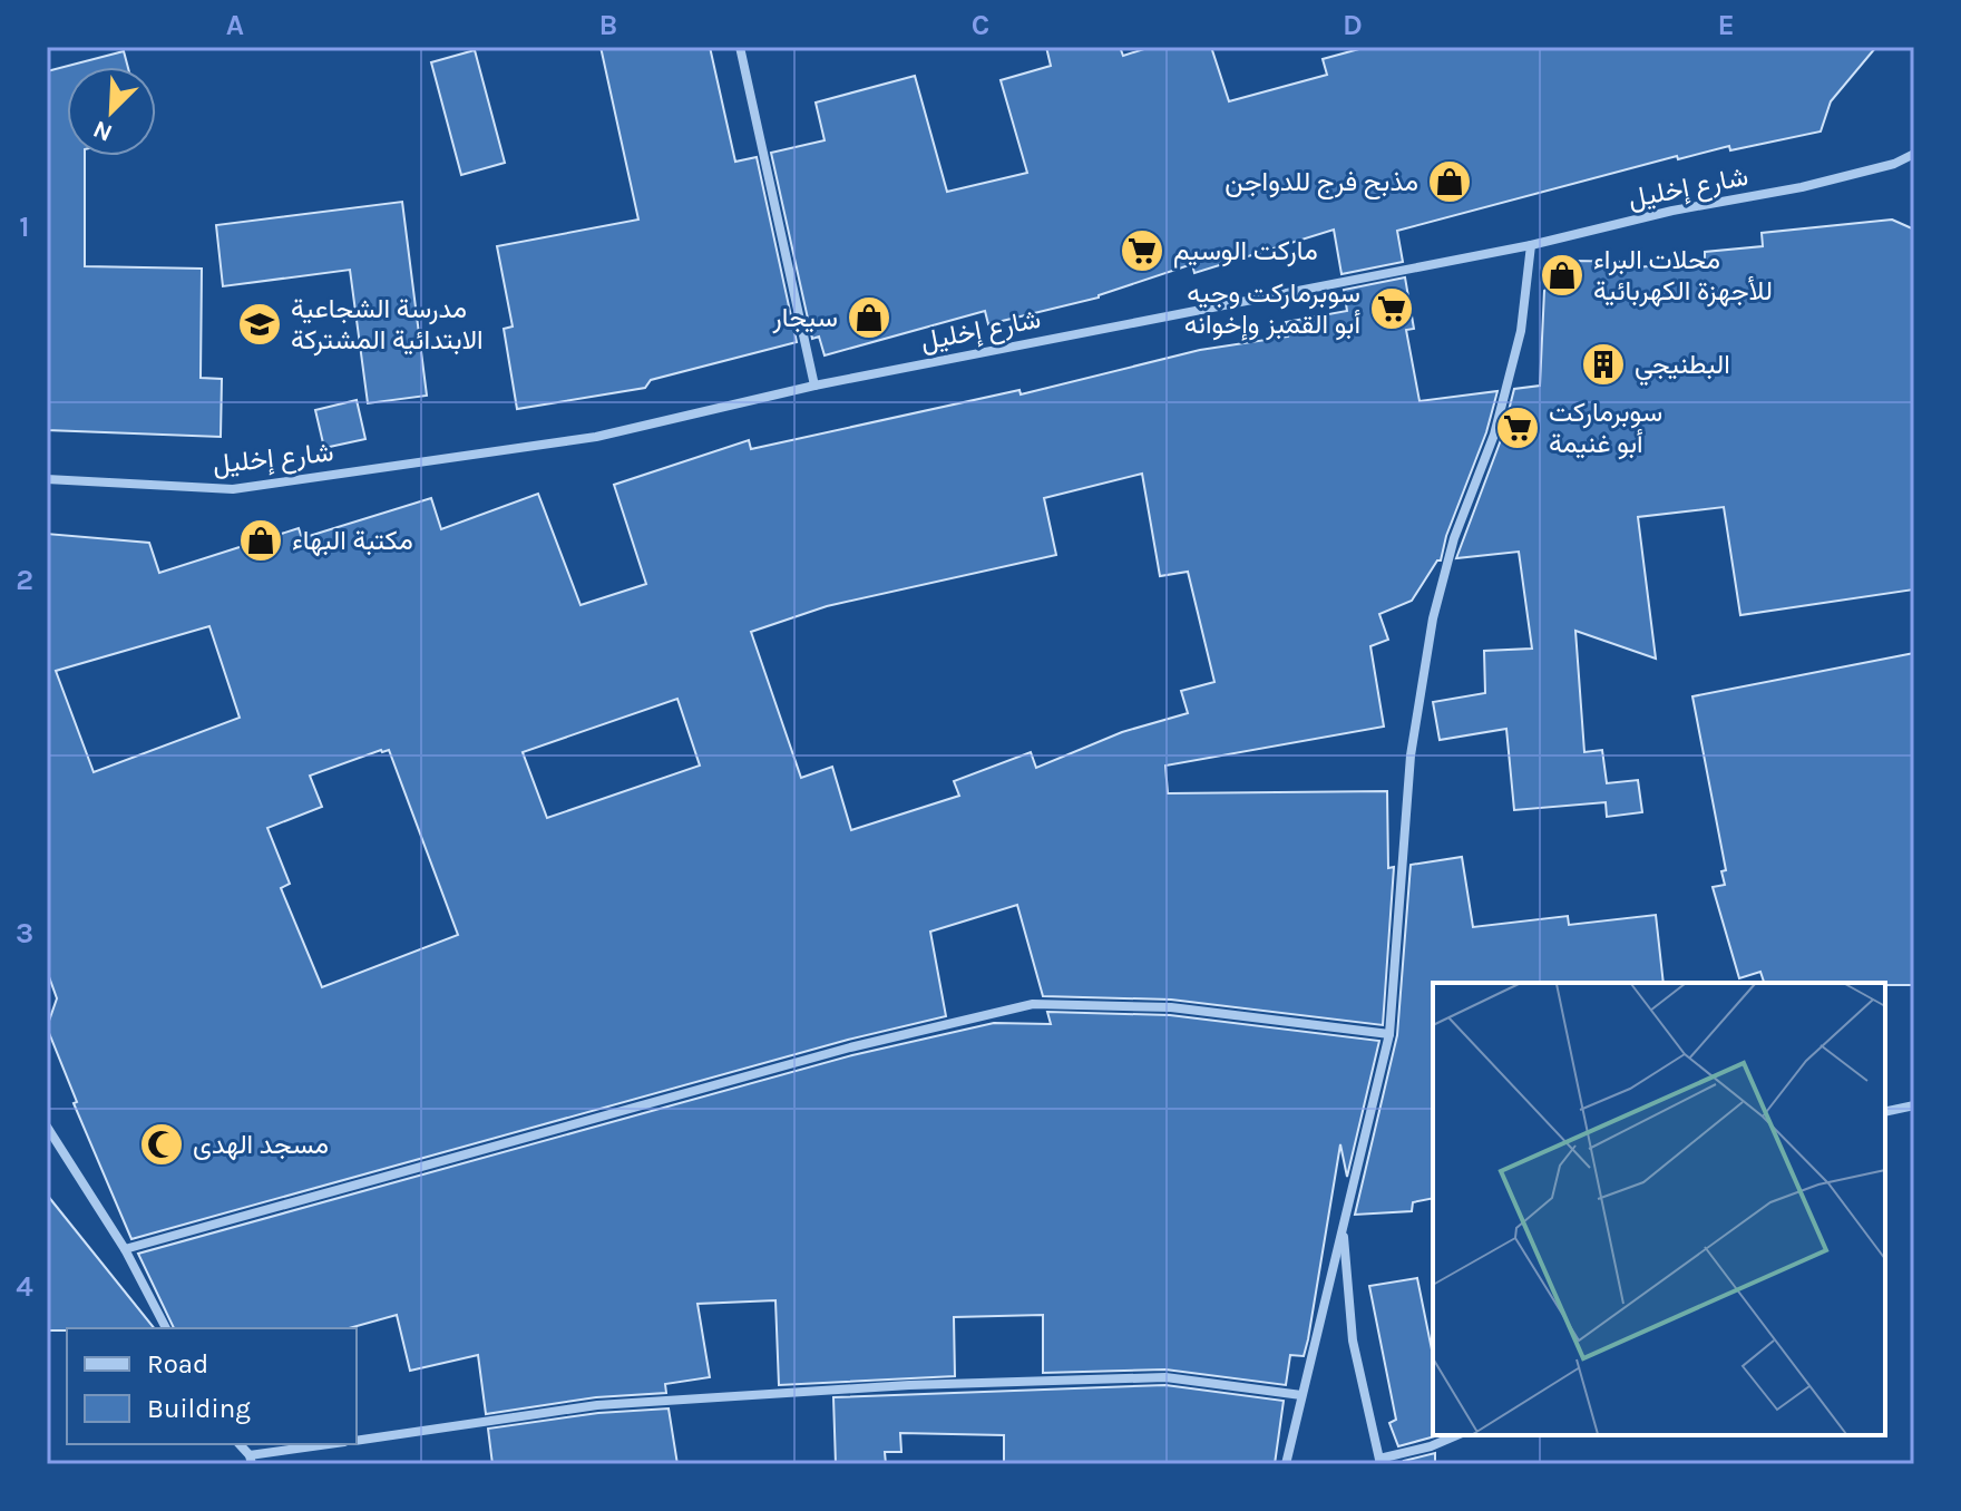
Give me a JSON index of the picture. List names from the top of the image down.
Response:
{
  "streets": {
    "street": ["شارع إخليل"]
  },
  "places": {
    "shop": [
      "مذبح فرج للدواجن",
      "محلات البراء للأجهزة الكهربائية",
      "سيجار",
      "مكتبة البهاء"
    ],
    "supermarket": ["ماركت الوسيم", "سوبرماركت وجيه أبو القمبز وإخوانه", "سوبرماركت أبو غنيمة"],
    "school or university": ["مدرسة الشجاعية الابتدائية المشتركة"],
    "building": ["البطنيجي"],
    "mosque": ["مسجد الهدى"]
  },
  "legend": ["Road", "Building"],
  "north": "bottom left",
  "grid": {
    "columns": [
      "A",
      "B",
      "C",
      "D",
      "E"
    ],
    "rows": [
      "1",
      "2",
      "3",
      "4"
    ]
  }
}
